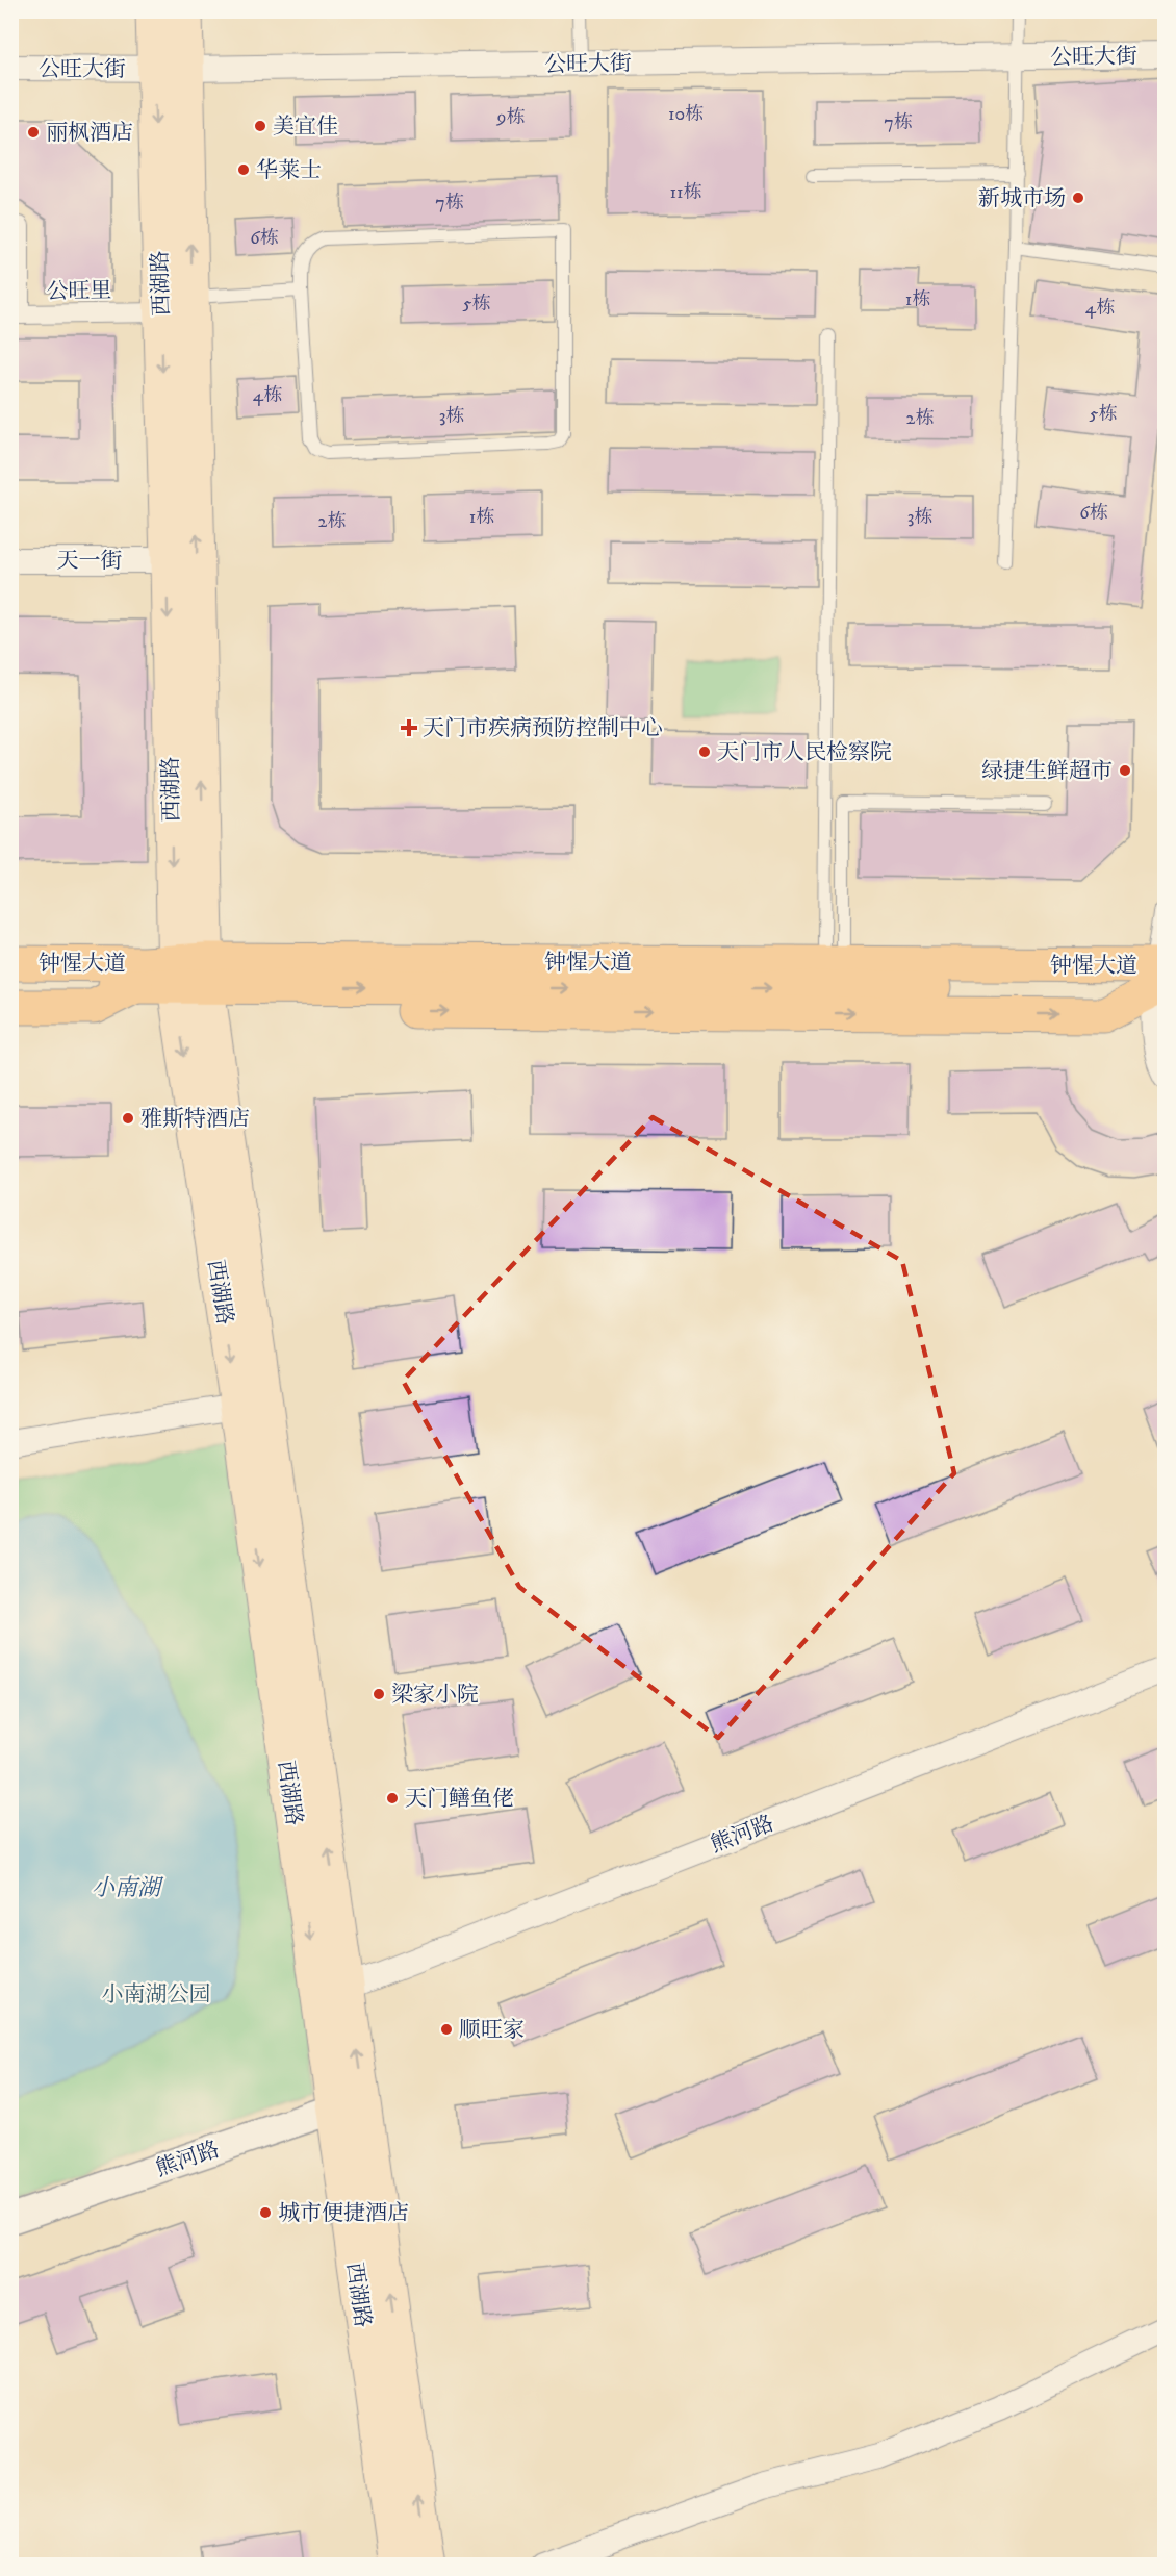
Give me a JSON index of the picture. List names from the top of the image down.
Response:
{
  "streets": {
    "highway": ["钟惺大道"],
    "main road": ["西湖路"],
    "street": [
      "公旺大街",
      "公旺里",
      "天一街",
      "熊河路"
    ]
  },
  "crossings": [
    ["公旺大街", "西湖路"],
    ["西湖路", "公旺里"],
    ["西湖路", "天一街"],
    ["西湖路", "钟惺大道"],
    ["西湖路", "熊河路"]
  ],
  "water": ["小南湖"],
  "parks": ["小南湖公园"],
  "places": {
    "other": [
      "美宜佳",
      "丽枫酒店",
      "华莱士",
      "新城市场",
      "天门市人民检察院",
      "绿捷生鲜超市",
      "雅斯特酒店",
      "梁家小院",
      "天门鳝鱼佬",
      "顺旺家",
      "城市便捷酒店"
    ],
    "health": ["天门市疾病预防控制中心"]
  },
  "house_numbers": [
    "10栋",
    "9栋",
    "7栋",
    "11栋",
    "7栋",
    "6栋",
    "1栋",
    "5栋",
    "4栋",
    "4栋",
    "5栋",
    "3栋",
    "2栋",
    "6栋",
    "1栋",
    "3栋",
    "2栋"
  ]
}
